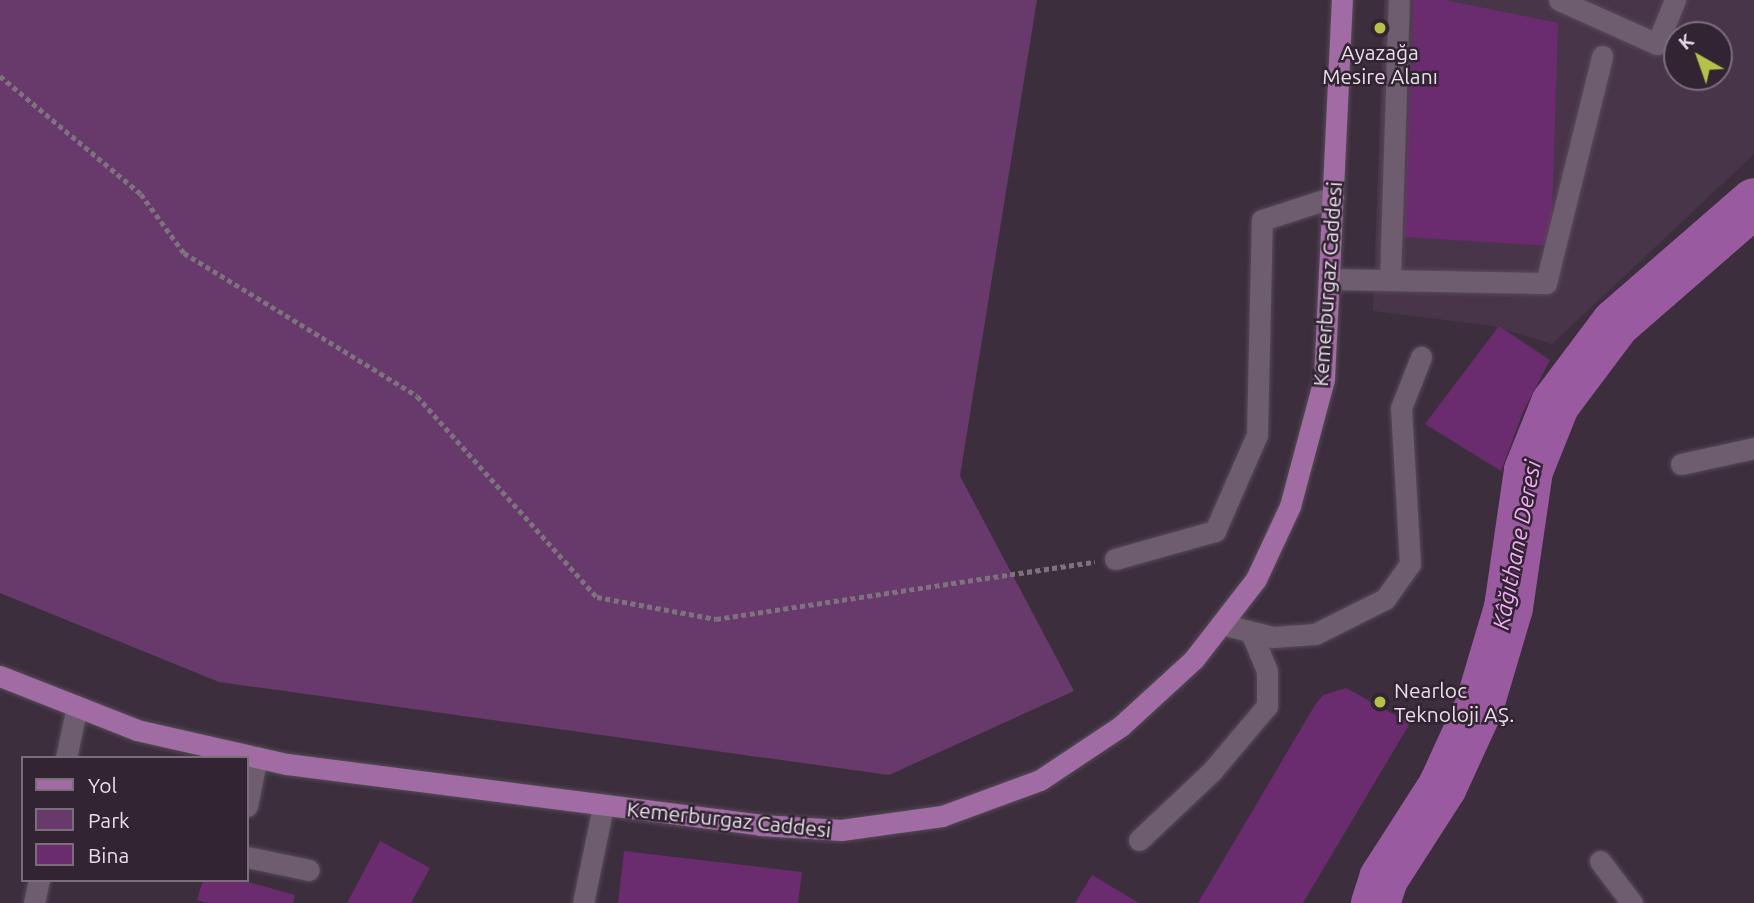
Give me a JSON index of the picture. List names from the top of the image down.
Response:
{
  "streets": {
    "main road": ["Kemerburgaz Caddesi"]
  },
  "water": ["Kâğıthane Deresi"],
  "places": ["Ayazağa Mesire Alanı", "Nearloc Teknoloji AŞ."],
  "legend": ["Yol", "Park", "Bina"],
  "north": "top left"
}
